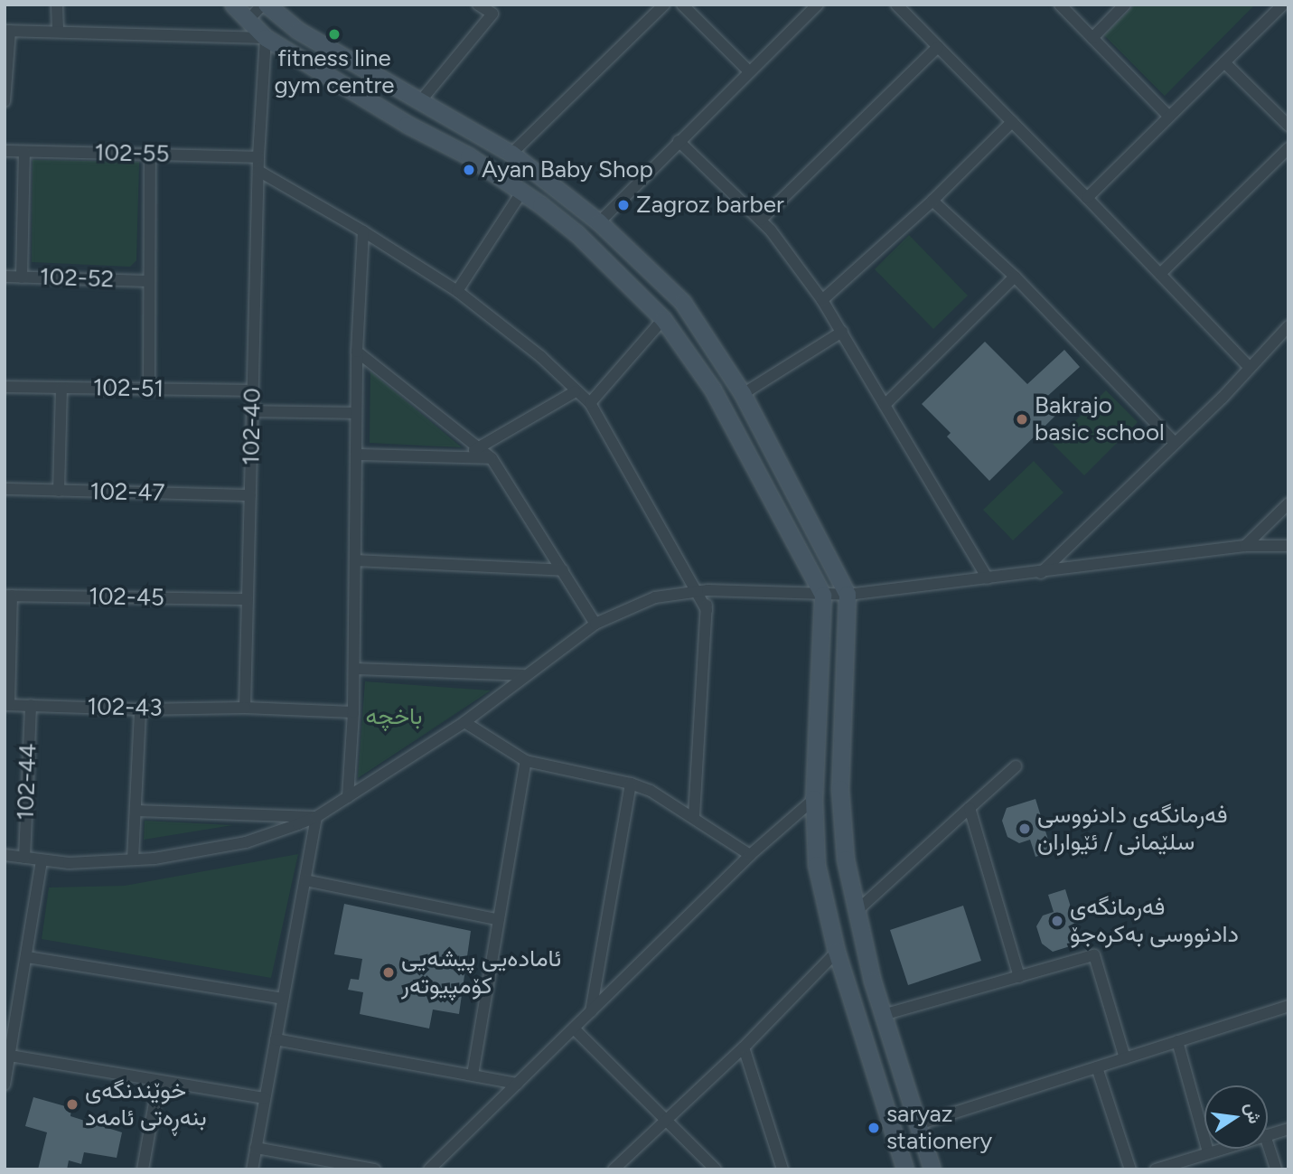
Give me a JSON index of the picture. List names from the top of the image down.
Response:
{
  "streets": {
    "street": [
      "102-55",
      "102-52",
      "102-51",
      "102-40",
      "102-47",
      "102-45",
      "102-43",
      "102-44"
    ]
  },
  "crossings": [
    ["102-55", "102-40"],
    ["102-51", "102-40"],
    ["102-40", "102-47"],
    ["102-40", "102-45"],
    ["102-40", "102-43"],
    ["102-43", "102-44"]
  ],
  "parks": ["باخچە"],
  "places": [
    "fitness line gym centre",
    "Ayan Baby Shop",
    "Zagroz barber",
    "Bakrajo basic school",
    "فەرمانگەی دادنووسی سلێمانی / ئێواران",
    "فەرمانگەی دادنووسی بەکرەجۆ",
    "ئامادەیی پیشەیی کۆمپیوتەر",
    "خوێندنگەی بنەڕەتی ئامەد",
    "saryaz stationery"
  ],
  "north": "right"
}
